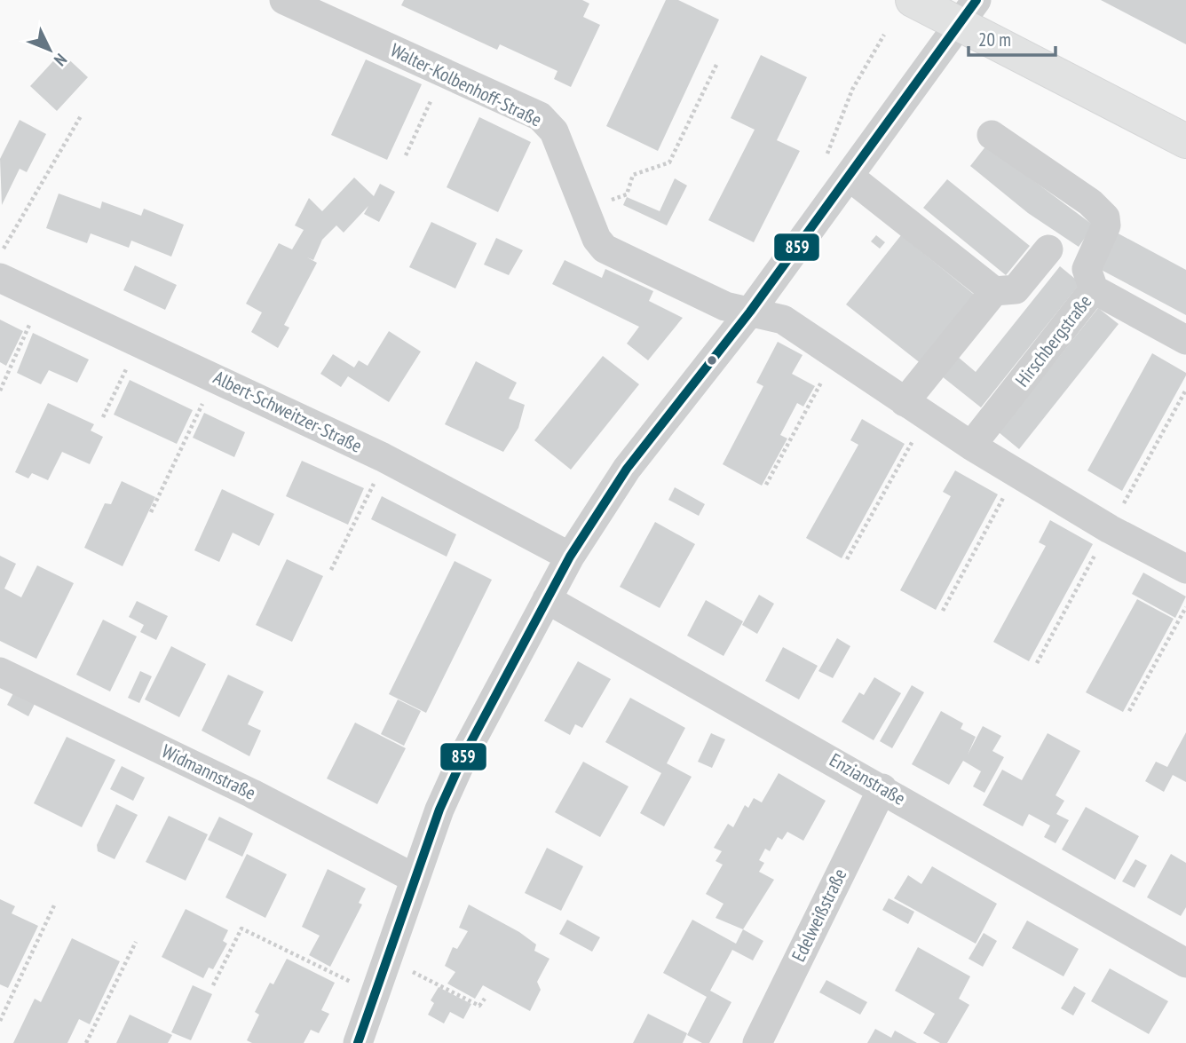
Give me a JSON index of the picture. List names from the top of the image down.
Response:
{
  "streets": {
    "street": [
      "Walter-Kolbenhoff-Straße",
      "Hirschbergstraße",
      "Albert-Schweitzer-Straße",
      "Widmannstraße",
      "Enzianstraße",
      "Edelweißstraße"
    ]
  },
  "crossings": [
    ["Walter-Kolbenhoff-Straße", "Hirschbergstraße"],
    ["Enzianstraße", "Edelweißstraße"]
  ],
  "lines": ["transit line 859"],
  "scale_bar": "20 m",
  "north": "bottom right"
}
